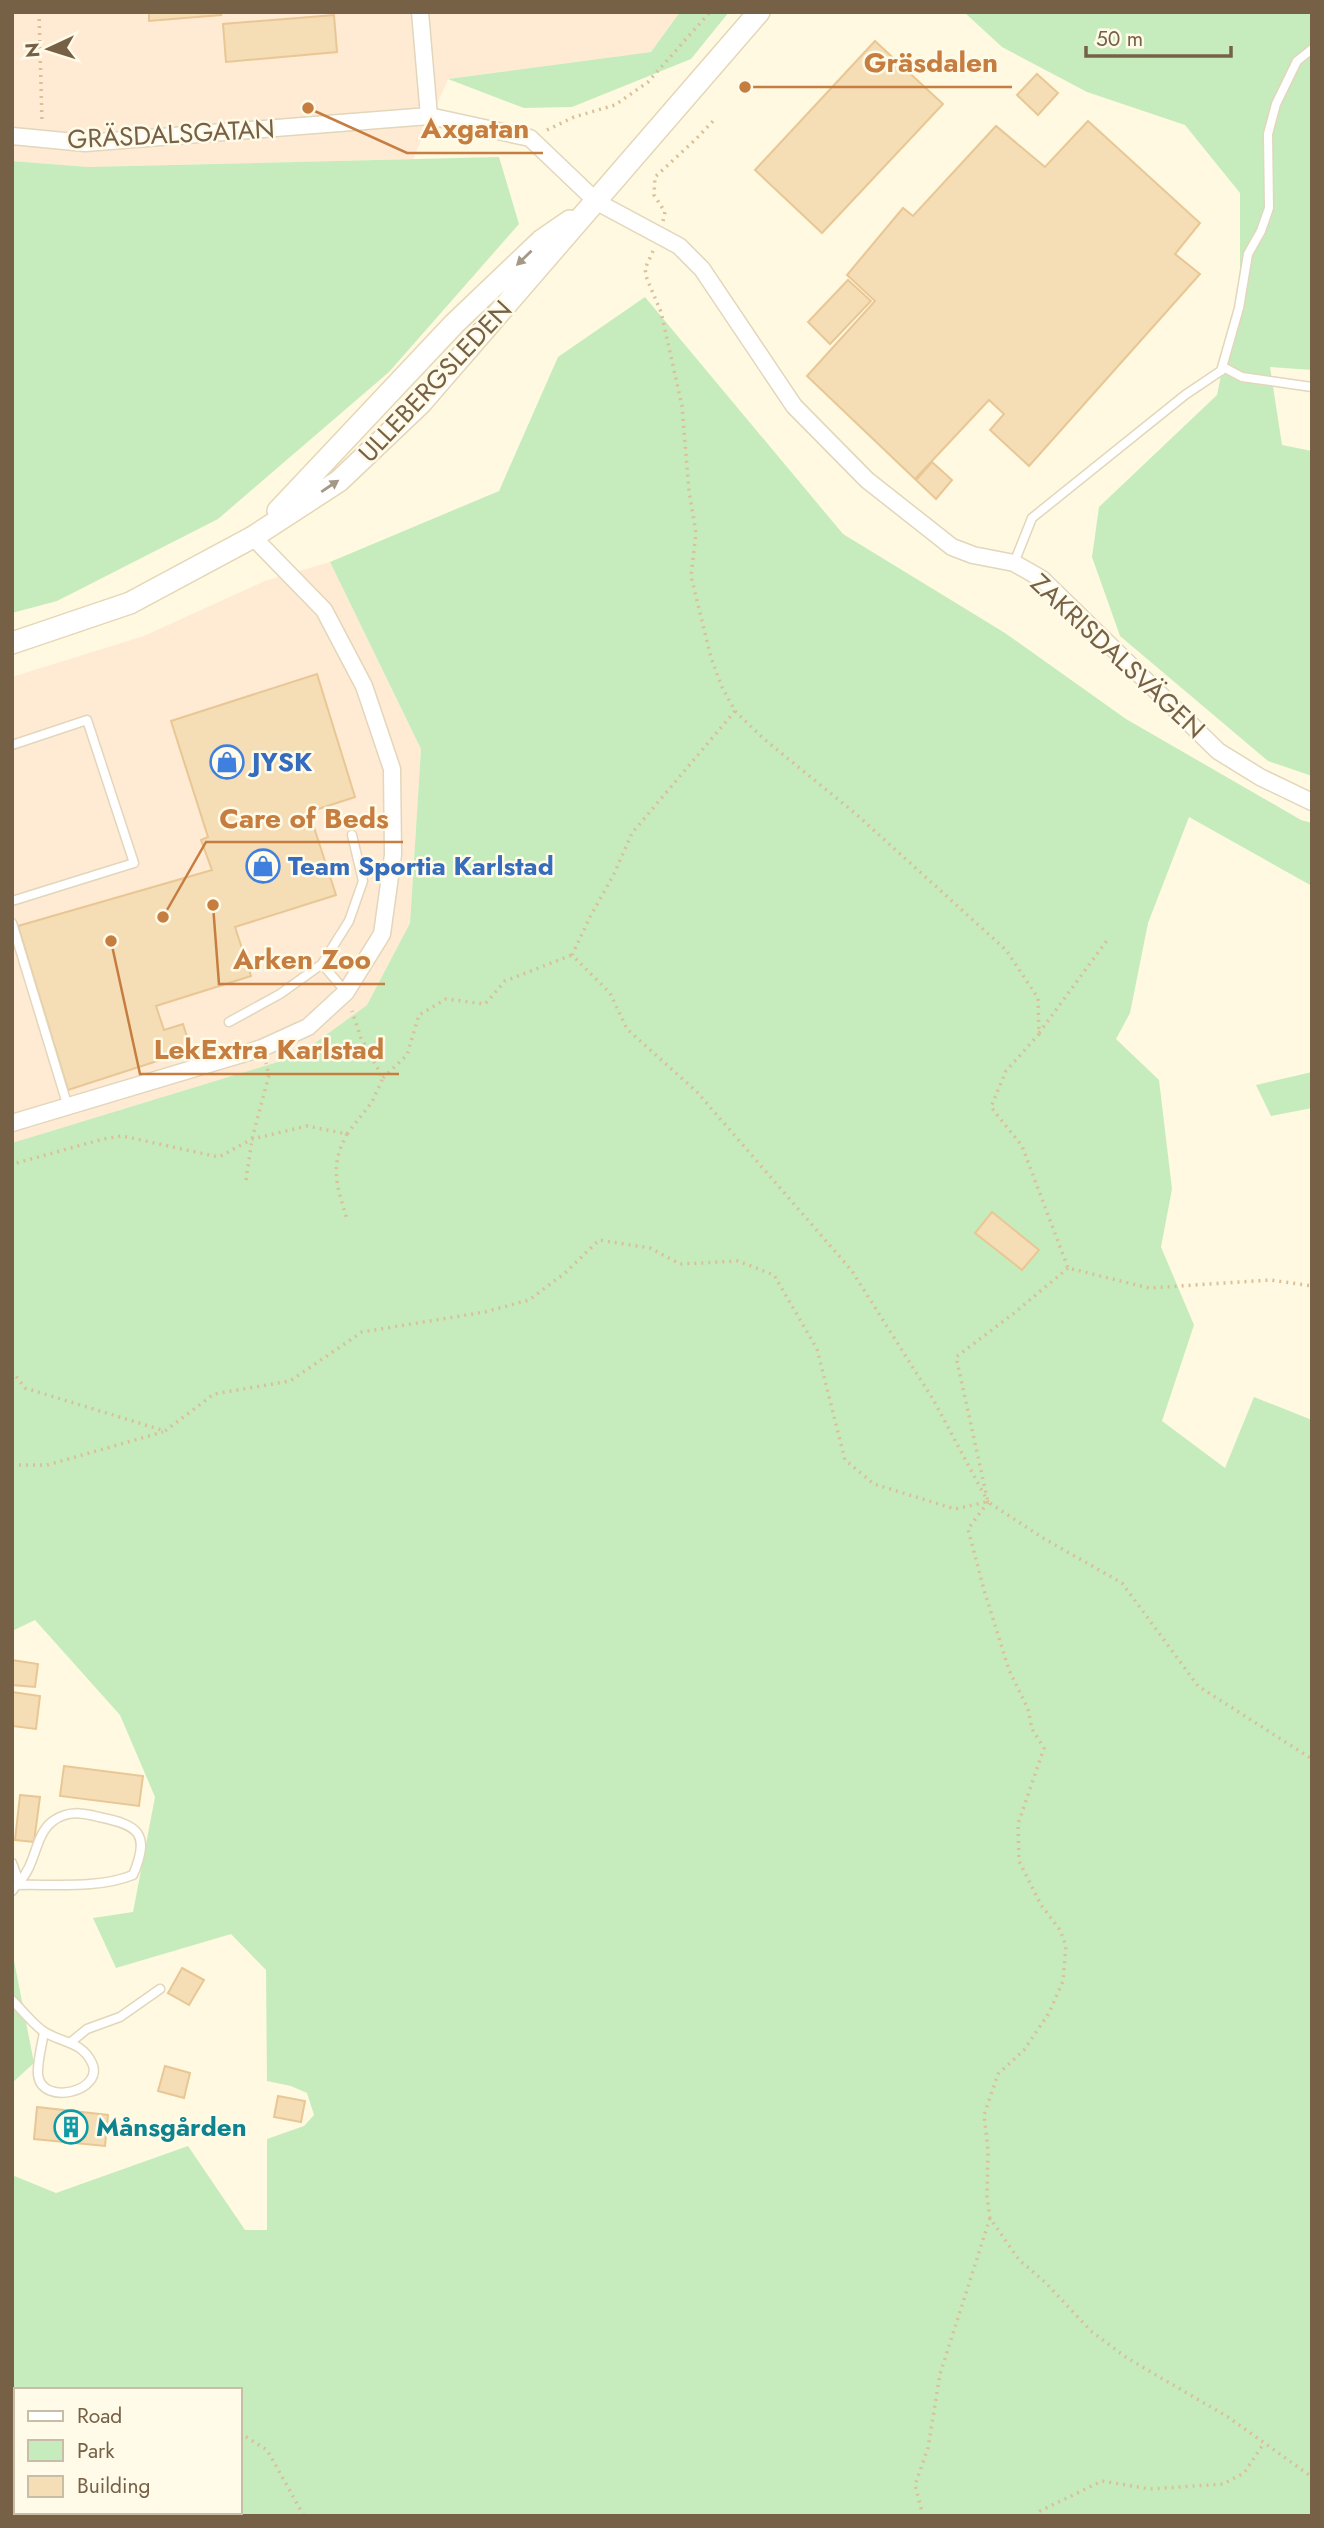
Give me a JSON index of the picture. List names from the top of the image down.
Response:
{
  "streets": {
    "main road": ["ULLEBERGSLEDEN"],
    "street": ["GRÄSDALSGATAN", "ZAKRISDALSVÄGEN"]
  },
  "crossings": [
    ["ULLEBERGSLEDEN", "ZAKRISDALSVÄGEN"]
  ],
  "places": {
    "other": [
      "Gräsdalen",
      "Axgatan",
      "Arken Zoo",
      "Care of Beds",
      "LekExtra Karlstad"
    ],
    "shop": ["JYSK", "Team Sportia Karlstad"],
    "building": ["Månsgården"]
  },
  "legend": ["Road", "Park", "Building"],
  "scale_bar": "50 m",
  "north": "left"
}
